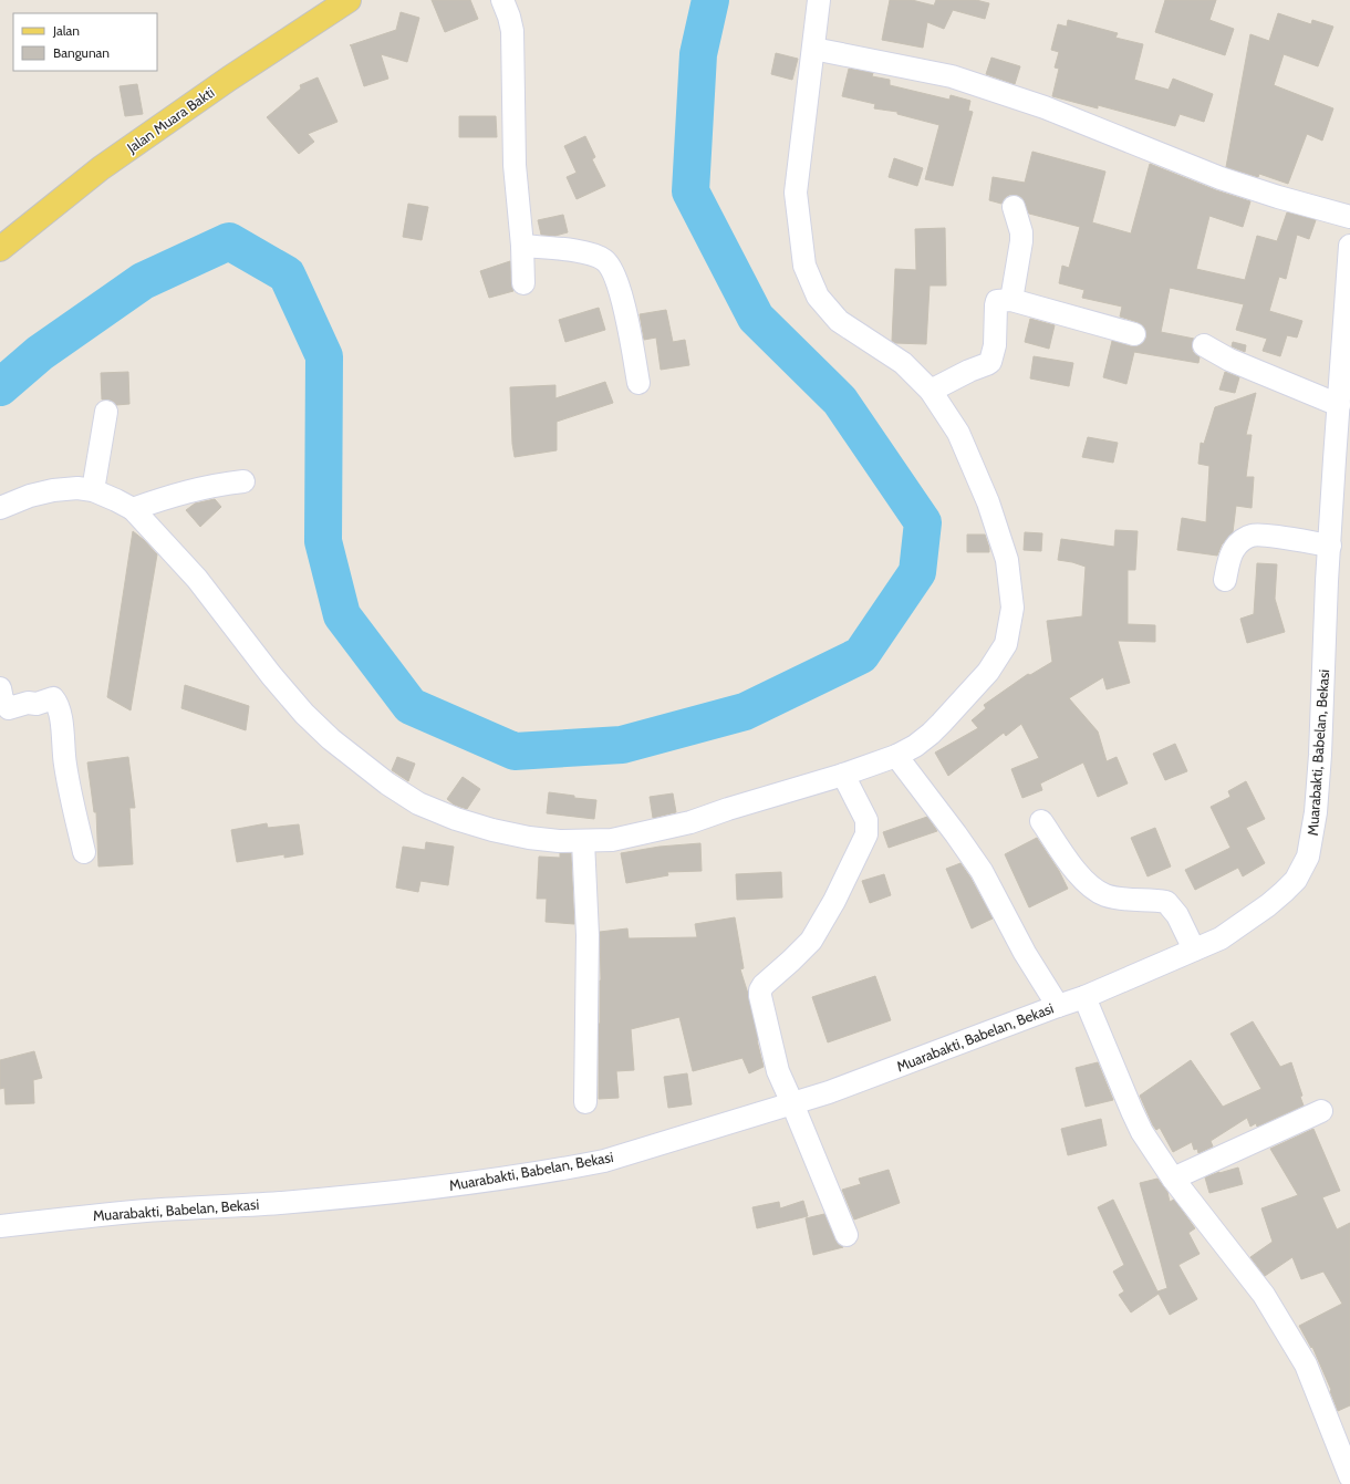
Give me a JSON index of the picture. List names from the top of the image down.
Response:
{
  "streets": {
    "main road": ["Jalan Muara Bakti"],
    "street": ["Muarabakti, Babelan, Bekasi"]
  },
  "legend": ["Jalan", "Bangunan"]
}
